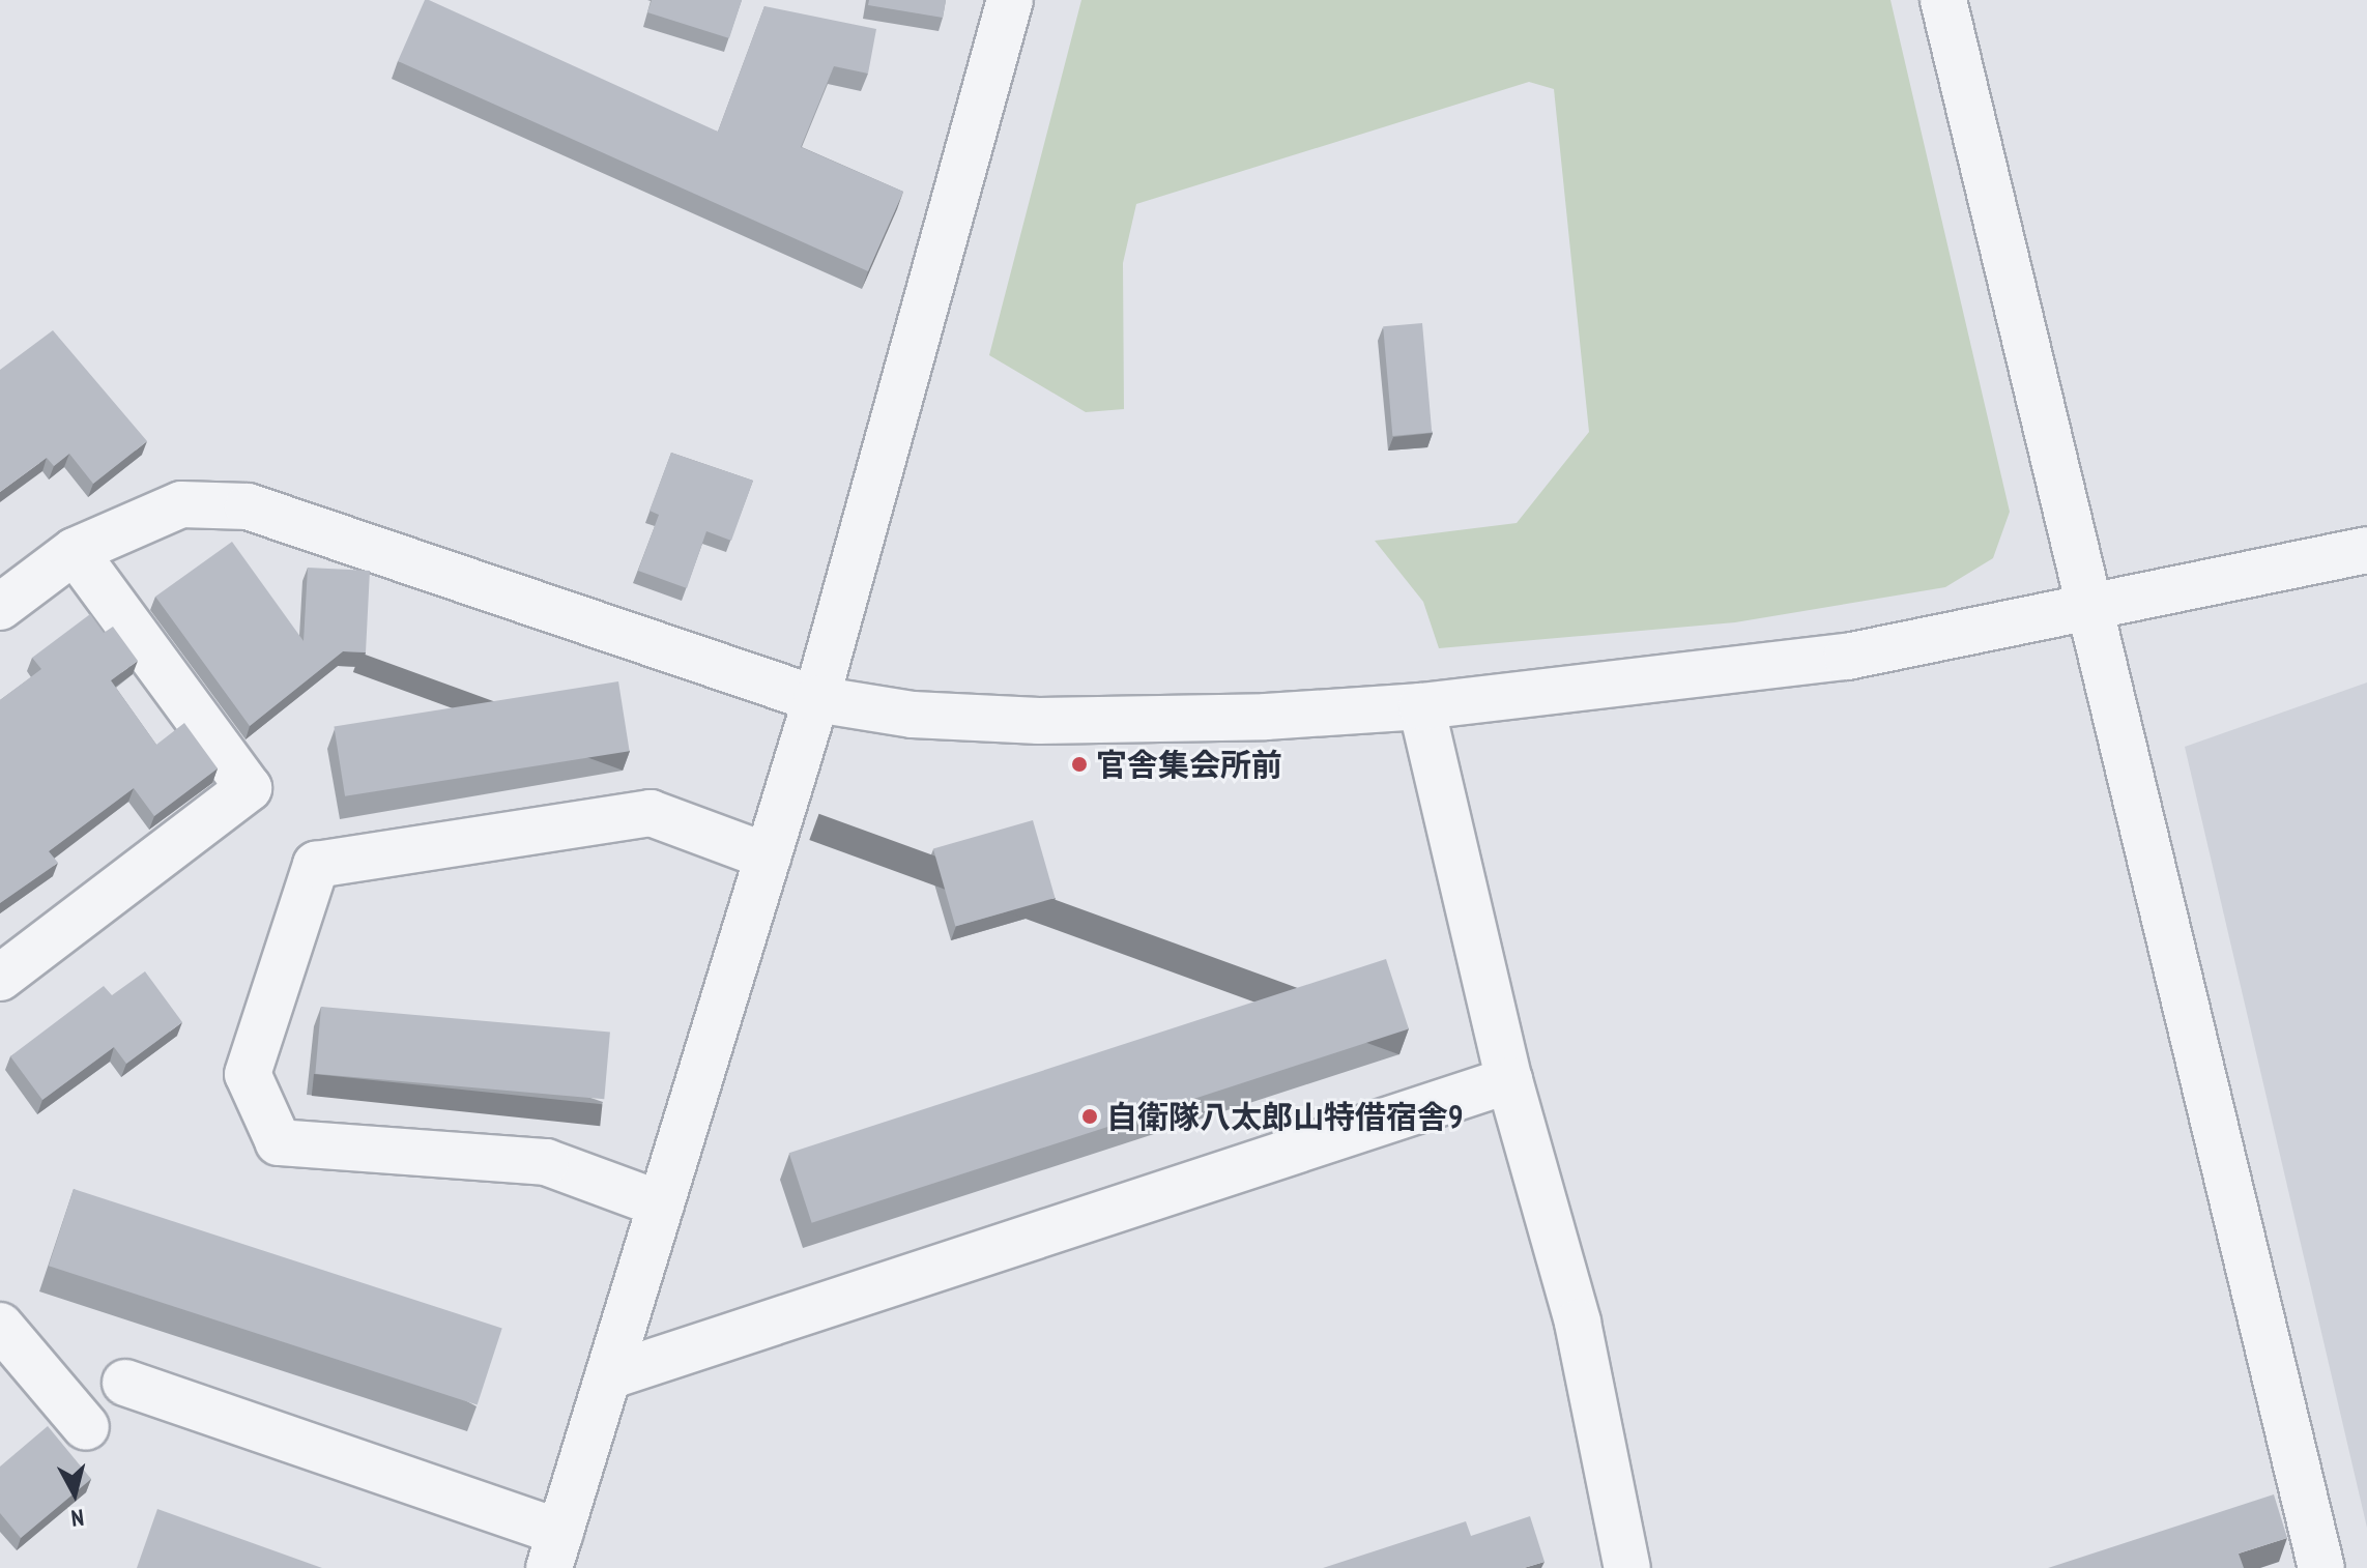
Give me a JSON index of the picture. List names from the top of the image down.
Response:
{
  "places": ["官舎集会所前", "自衛隊八太郎山特借宿舎9"],
  "north": "bottom"
}
